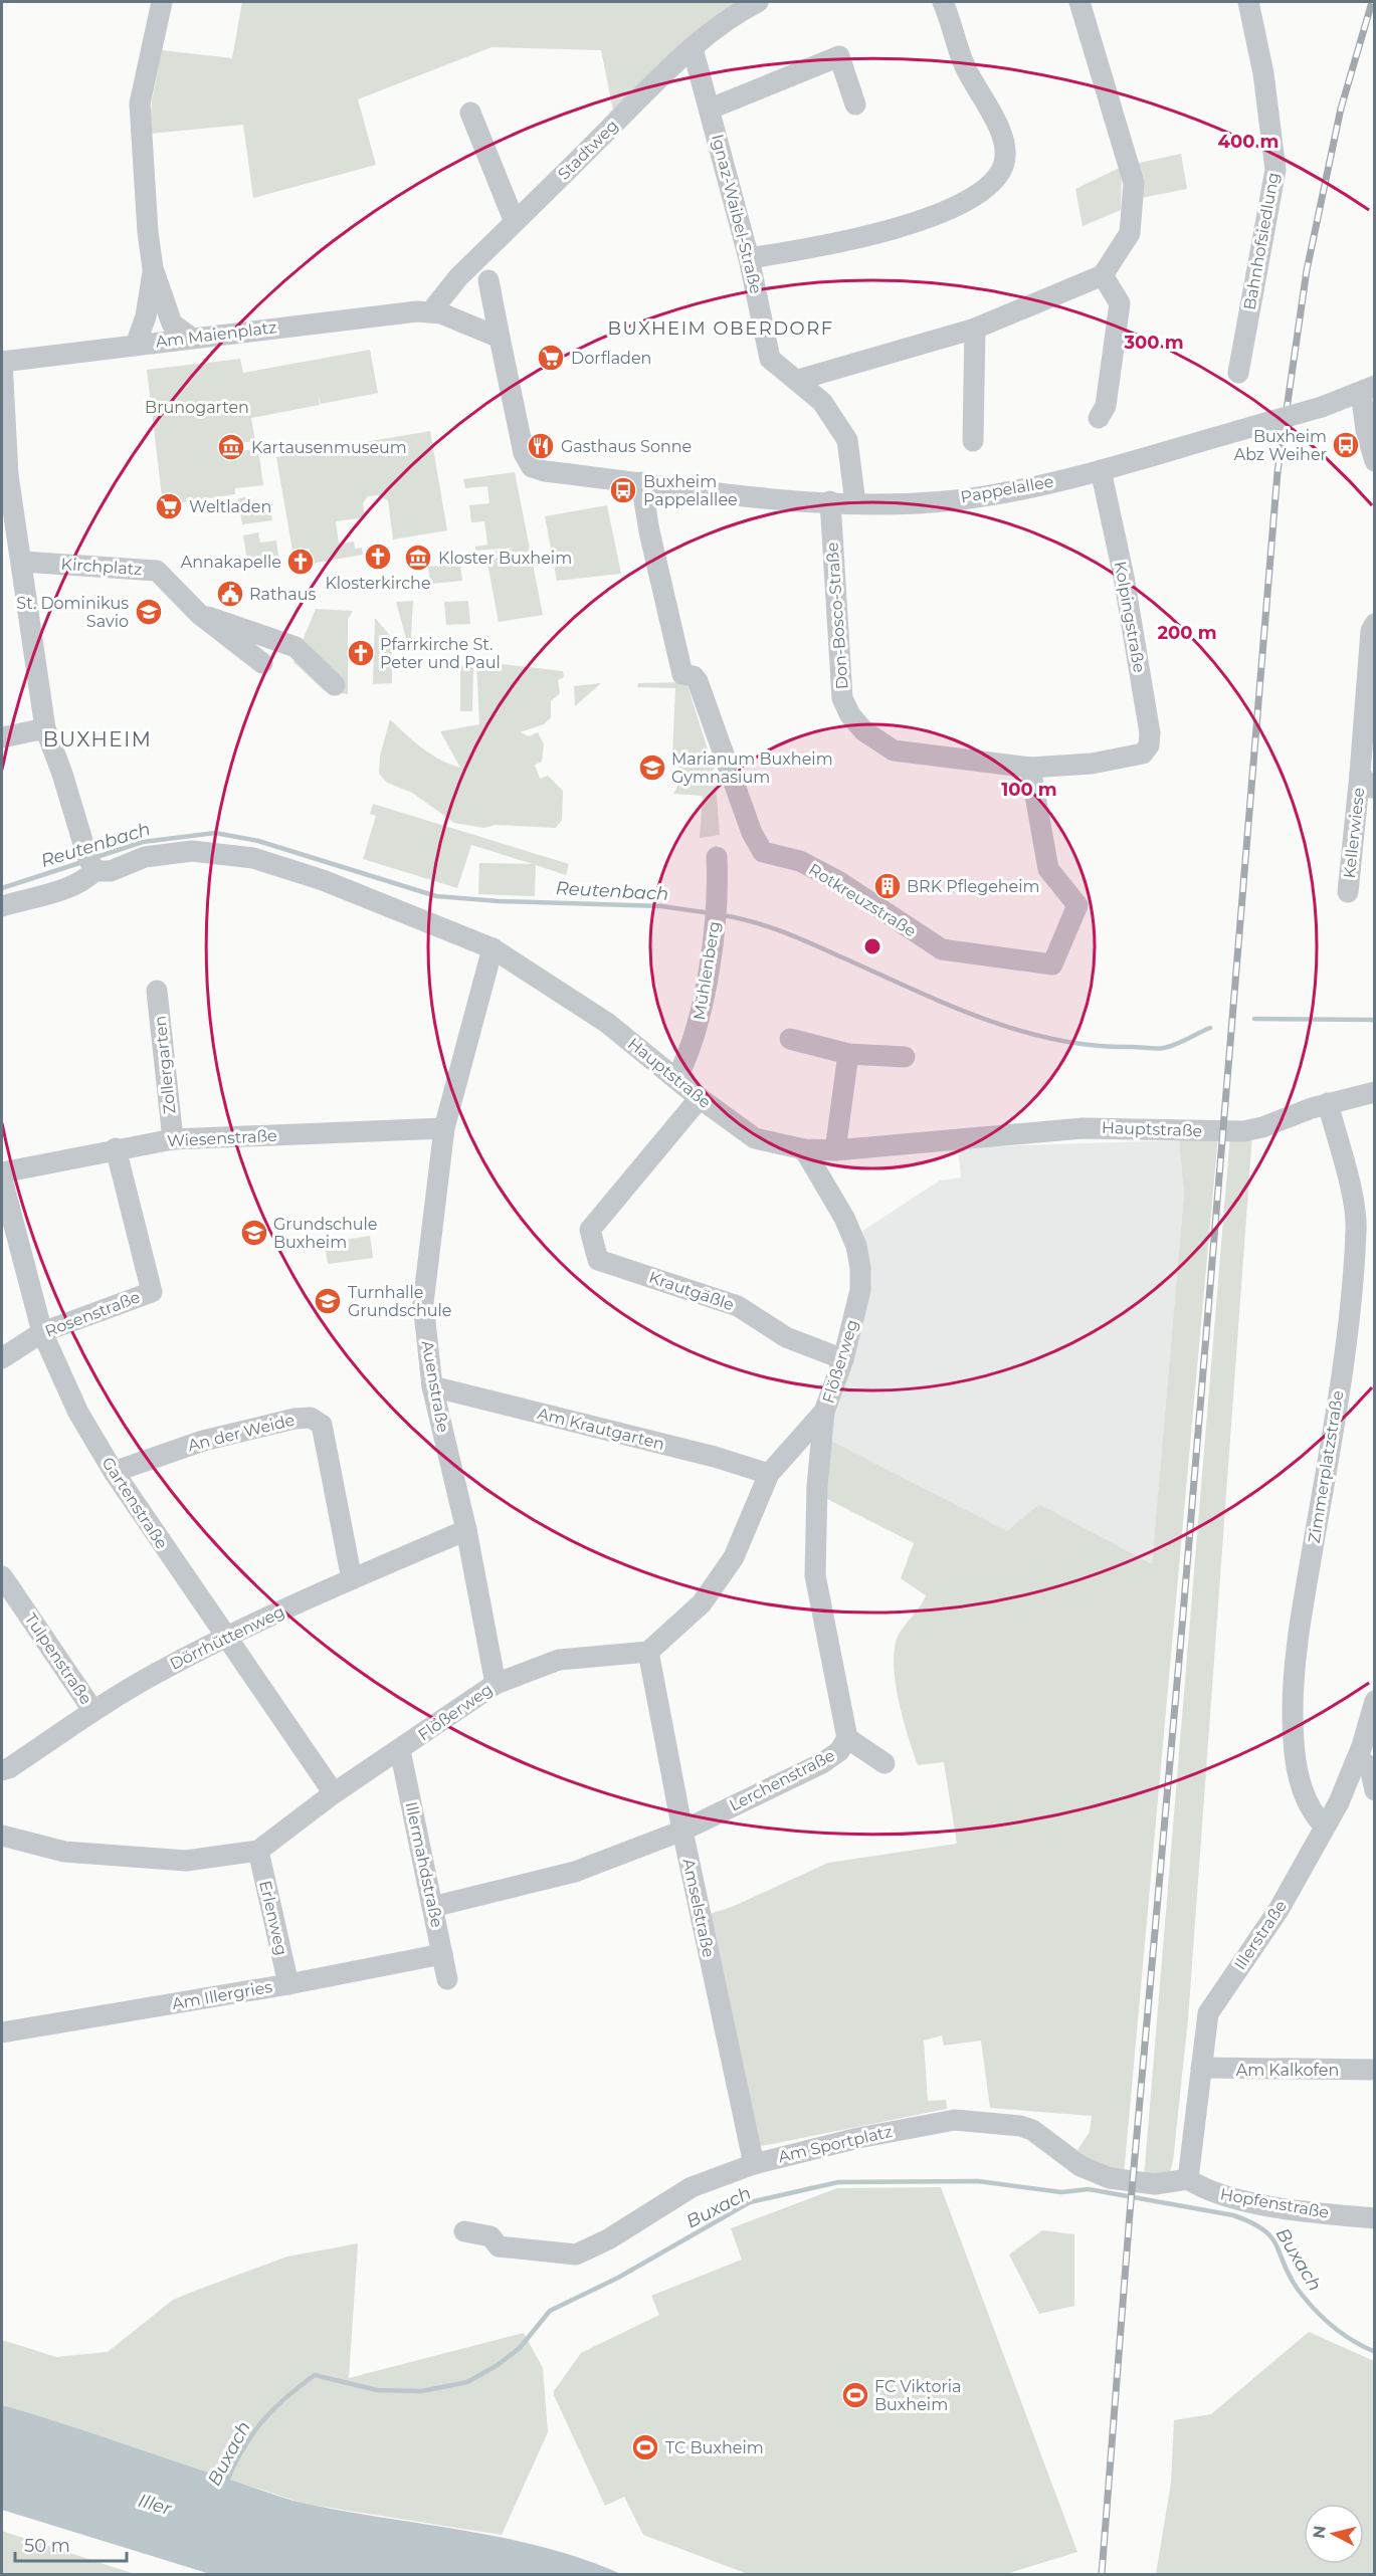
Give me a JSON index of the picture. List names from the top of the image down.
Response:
{
  "streets": {
    "street": [
      "Stadtweg",
      "Ignaz-Waibel-Straße",
      "Bahnhofsiedlung",
      "Am Maienplatz",
      "Pappelallee",
      "Kirchplatz",
      "Don-Bosco-Straße",
      "Kolpingstraße",
      "Kellerwiese",
      "Rotkreuzstraße",
      "Mühlenberg",
      "Zollergarten",
      "Hauptstraße",
      "Wiesenstraße",
      "Krautgäßle",
      "Rosenstraße",
      "Flößerweg",
      "Auenstraße",
      "Am Krautgarten",
      "An der Weide",
      "Zimmerplatzstraße",
      "Gartenstraße",
      "Dörrhüttenweg",
      "Tulpenstraße",
      "Lerchenstraße",
      "Illermahdstraße",
      "Amselstraße",
      "Erlenweg",
      "Illerstraße",
      "Am Illergries",
      "Am Kalkofen",
      "Am Sportplatz",
      "Hopfenstraße"
    ]
  },
  "crossings": [
    ["Stadtweg", "Ignaz-Waibel-Straße"],
    ["Stadtweg", "Am Maienplatz"],
    ["Ignaz-Waibel-Straße", "Pappelallee"],
    ["Pappelallee", "Don-Bosco-Straße"],
    ["Pappelallee", "Kolpingstraße"],
    ["Pappelallee", "Rotkreuzstraße"],
    ["Don-Bosco-Straße", "Kolpingstraße"],
    ["Don-Bosco-Straße", "Rotkreuzstraße"],
    ["Mühlenberg", "Hauptstraße"],
    ["Zollergarten", "Wiesenstraße"],
    ["Hauptstraße", "Krautgäßle"],
    ["Hauptstraße", "Flößerweg"],
    ["Hauptstraße", "Auenstraße"],
    ["Hauptstraße", "Zimmerplatzstraße"],
    ["Wiesenstraße", "Rosenstraße"],
    ["Wiesenstraße", "Auenstraße"],
    ["Krautgäßle", "Flößerweg"],
    ["Rosenstraße", "Gartenstraße"],
    ["Flößerweg", "Auenstraße"],
    ["Flößerweg", "Am Krautgarten"],
    ["Flößerweg", "Gartenstraße"],
    ["Flößerweg", "Lerchenstraße"],
    ["Flößerweg", "Illermahdstraße"],
    ["Flößerweg", "Amselstraße"],
    ["Flößerweg", "Erlenweg"],
    ["Auenstraße", "Am Krautgarten"],
    ["Auenstraße", "Dörrhüttenweg"],
    ["An der Weide", "Gartenstraße"],
    ["An der Weide", "Dörrhüttenweg"],
    ["Zimmerplatzstraße", "Illerstraße"],
    ["Gartenstraße", "Dörrhüttenweg"],
    ["Dörrhüttenweg", "Tulpenstraße"],
    ["Lerchenstraße", "Illermahdstraße"],
    ["Lerchenstraße", "Amselstraße"],
    ["Illermahdstraße", "Am Illergries"],
    ["Amselstraße", "Am Sportplatz"],
    ["Erlenweg", "Am Illergries"],
    ["Illerstraße", "Am Kalkofen"],
    ["Illerstraße", "Am Sportplatz"],
    ["Illerstraße", "Hopfenstraße"],
    ["Am Sportplatz", "Hopfenstraße"]
  ],
  "districts": ["BUXHEIM OBERDORF", "BUXHEIM"],
  "water": ["Reutenbach", "Buxach", "Iller"],
  "parks": ["Brunogarten"],
  "places": {
    "supermarket": ["Dorfladen", "Weltladen"],
    "bus stop": ["Buxheim Abz Weiher", "Buxheim Pappelallee"],
    "restaurant": ["Gasthaus Sonne"],
    "museum": ["Kartausenmuseum", "Kloster Buxheim"],
    "church": ["Klosterkirche", "Annakapelle", "Pfarrkirche St. Peter und Paul"],
    "public building": ["Rathaus"],
    "school or university": [
      "St. Dominikus Savio",
      "Marianum Buxheim Gymnasium",
      "Grundschule Buxheim",
      "Turnhalle Grundschule"
    ],
    "building": ["BRK Pflegeheim"],
    "sports": ["FC Viktoria Buxheim", "TC Buxheim"]
  },
  "scale_bar": "50 m",
  "north": "left",
  "rings": [
    "400 m",
    "300 m",
    "200 m",
    "100 m"
  ]
}
